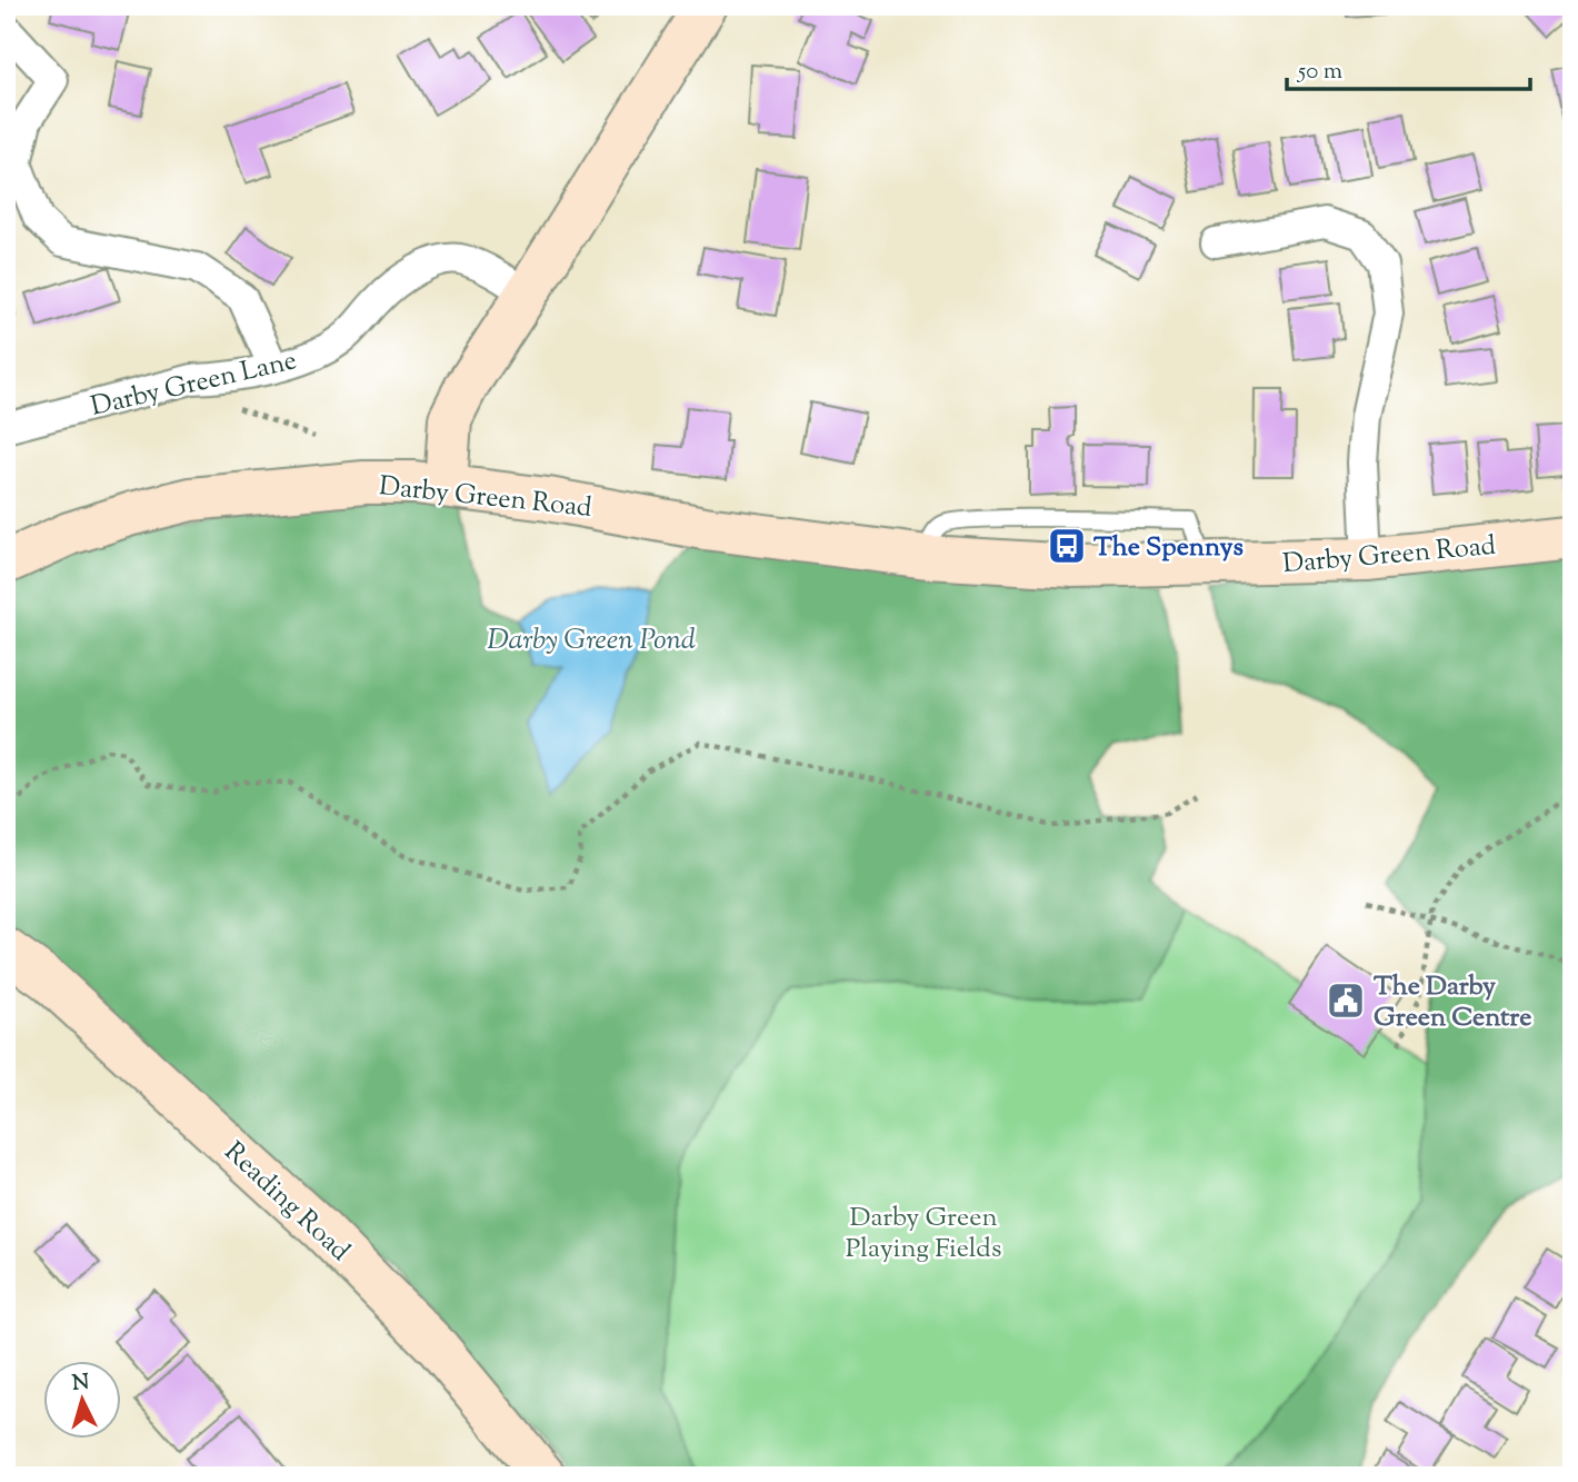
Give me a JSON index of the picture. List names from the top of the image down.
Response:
{
  "streets": {
    "street": ["Darby Green Lane", "Darby Green Road", "Reading Road"]
  },
  "water": ["Darby Green Pond"],
  "parks": ["Darby Green Playing Fields"],
  "places": {
    "bus stop": ["The Spennys"],
    "public building": ["The Darby Green Centre"]
  },
  "scale_bar": "50 m",
  "north": "top"
}
